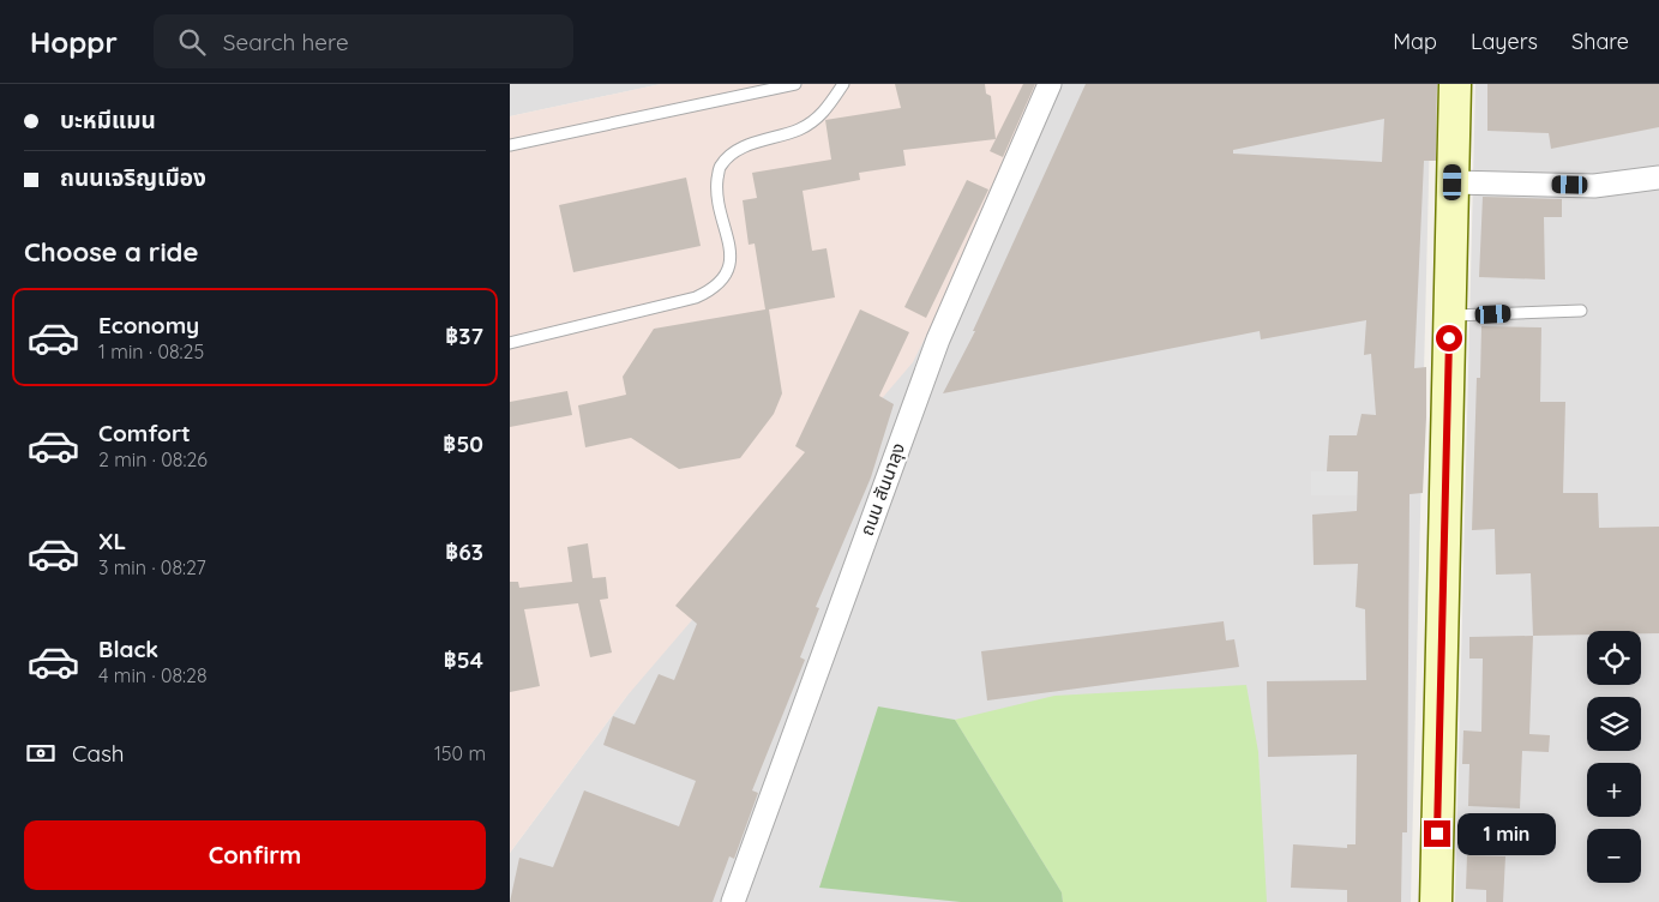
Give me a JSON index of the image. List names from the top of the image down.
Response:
{
  "streets": {
    "street": ["ถนน สันนาลุง"]
  },
  "page": {
    "header": "Hoppr",
    "search": "Search here",
    "nav": ["Map", "Layers", "Share"],
    "banner": ["บะหมีแมน", "ถนนเจริญเมือง"],
    "heading": "Choose a ride",
    "list": [
      {
        "name": "Economy",
        "note": "1 min · 08:25",
        "value": "฿37"
      },
      {
        "name": "Comfort",
        "note": "2 min · 08:26",
        "value": "฿50"
      },
      {
        "name": "XL",
        "note": "3 min · 08:27",
        "value": "฿63"
      },
      {
        "name": "Black",
        "note": "4 min · 08:28",
        "value": "฿54"
      }
    ],
    "map_buttons": ["+", "−"],
    "pay": ["Cash", "150 m"],
    "buttons": "Confirm",
    "bubble": "1 min"
  }
}
